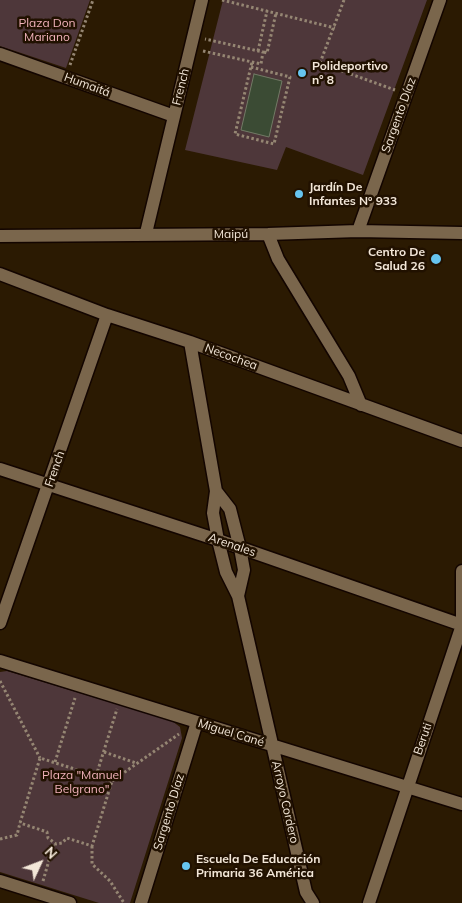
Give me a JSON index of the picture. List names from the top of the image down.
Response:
{
  "streets": {
    "street": [
      "Humaitá",
      "French",
      "Sargento Díaz",
      "Maipú",
      "Necochea",
      "Arenales",
      "Miguel Cané",
      "Beruti",
      "Arroyo Cordero"
    ]
  },
  "crossings": [
    ["Humaitá", "French"],
    ["French", "Maipú"],
    ["French", "Necochea"],
    ["French", "Arenales"],
    ["Sargento Díaz", "Maipú"],
    ["Sargento Díaz", "Miguel Cané"],
    ["Necochea", "Arroyo Cordero"],
    ["Arenales", "Beruti"],
    ["Arenales", "Arroyo Cordero"],
    ["Miguel Cané", "Beruti"],
    ["Miguel Cané", "Arroyo Cordero"]
  ],
  "parks": ["Plaza Don Mariano", "Plaza \"Manuel Belgrano\""],
  "places": [
    "Polideportivo n° 8",
    "Jardín De Infantes Nº 933",
    "Centro De Salud 26",
    "Escuela De Educación Primaria 36 América"
  ],
  "north": "top right"
}
